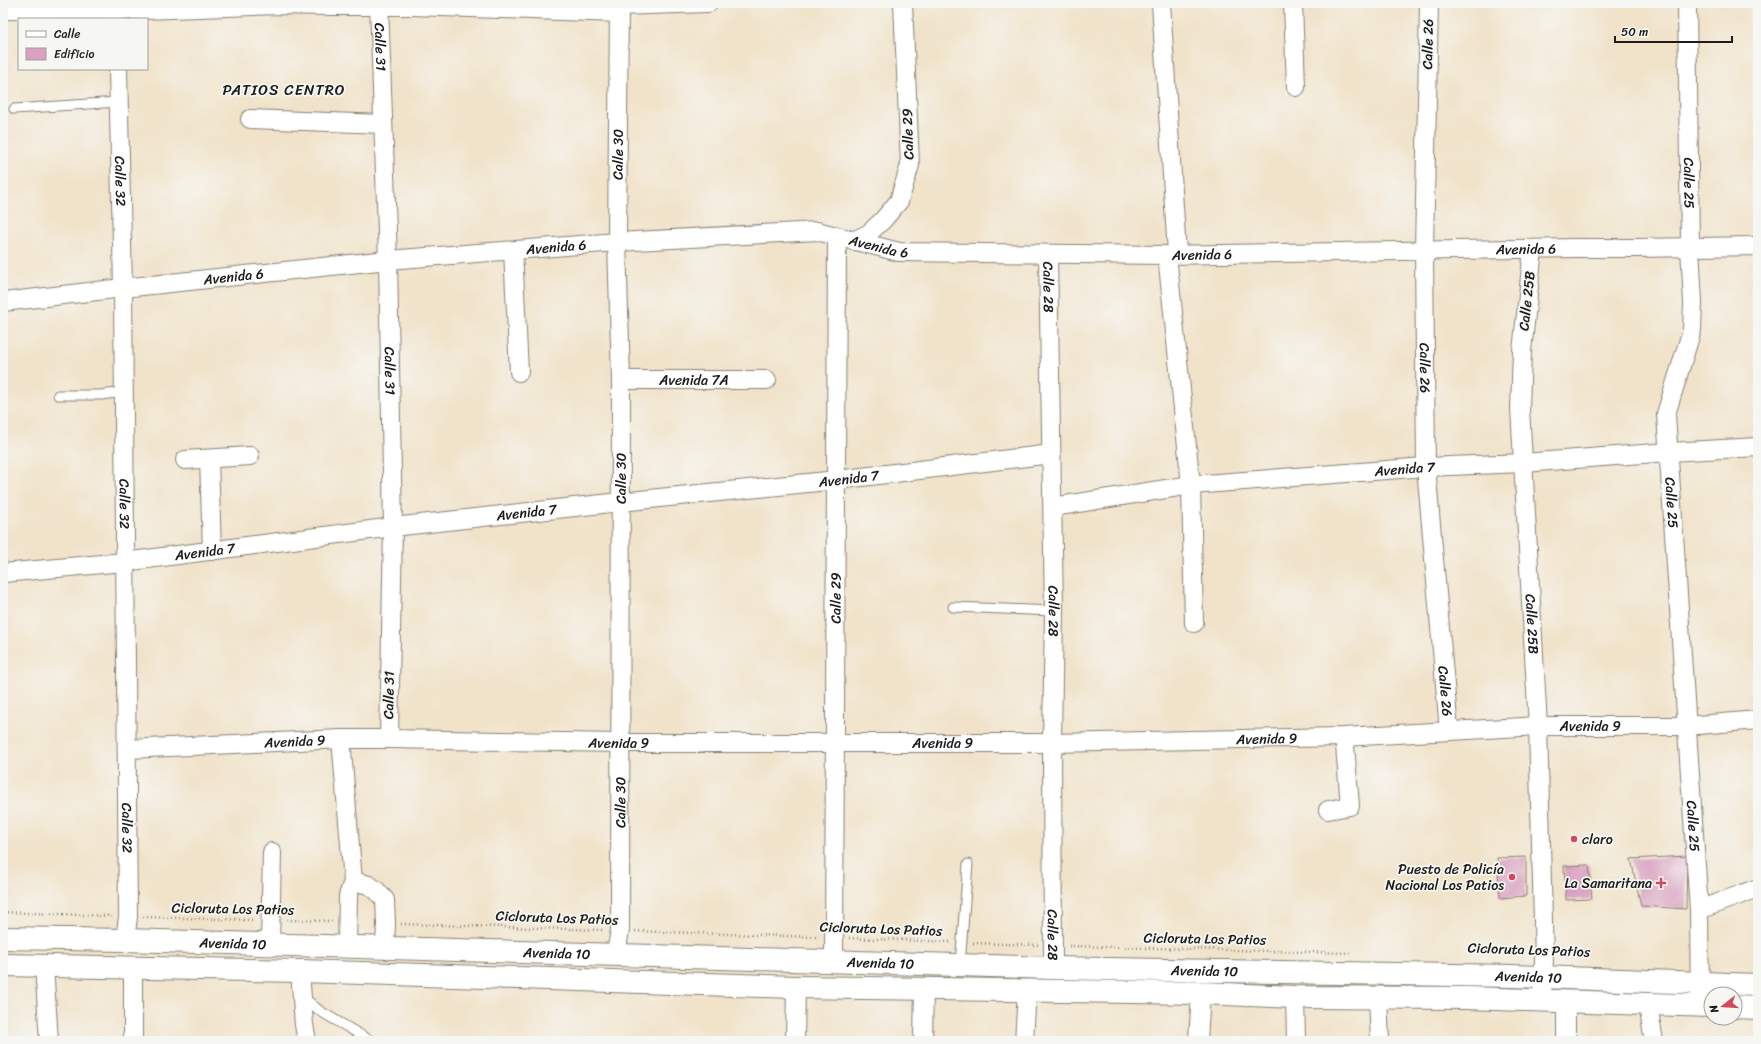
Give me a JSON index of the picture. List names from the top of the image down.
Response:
{
  "streets": {
    "main road": ["Avenida 10"],
    "street": [
      "Calle 26",
      "Calle 31",
      "Calle 29",
      "Calle 30",
      "Calle 32",
      "Calle 25",
      "Avenida 6",
      "Calle 28",
      "Calle 25B",
      "Avenida 7A",
      "Avenida 7",
      "Avenida 9"
    ],
    "path": ["Cicloruta Los Patios"]
  },
  "crossings": [
    ["Calle 26", "Avenida 6"],
    ["Calle 26", "Avenida 7"],
    ["Calle 26", "Avenida 9"],
    ["Calle 31", "Avenida 6"],
    ["Calle 31", "Avenida 7"],
    ["Calle 31", "Avenida 9"],
    ["Calle 29", "Avenida 6"],
    ["Calle 29", "Avenida 7"],
    ["Calle 29", "Avenida 9"],
    ["Calle 29", "Cicloruta Los Patios"],
    ["Calle 29", "Avenida 10"],
    ["Calle 30", "Avenida 6"],
    ["Calle 30", "Avenida 7A"],
    ["Calle 30", "Avenida 7"],
    ["Calle 30", "Avenida 9"],
    ["Calle 30", "Cicloruta Los Patios"],
    ["Calle 30", "Avenida 10"],
    ["Calle 32", "Avenida 6"],
    ["Calle 32", "Avenida 7"],
    ["Calle 32", "Avenida 9"],
    ["Calle 32", "Cicloruta Los Patios"],
    ["Calle 32", "Avenida 10"],
    ["Calle 25", "Avenida 6"],
    ["Calle 25", "Avenida 7"],
    ["Calle 25", "Avenida 9"],
    ["Calle 25", "Avenida 10"],
    ["Avenida 6", "Calle 28"],
    ["Avenida 6", "Calle 25B"],
    ["Calle 28", "Avenida 7"],
    ["Calle 28", "Avenida 9"],
    ["Calle 28", "Cicloruta Los Patios"],
    ["Calle 28", "Avenida 10"],
    ["Calle 25B", "Avenida 7"],
    ["Calle 25B", "Avenida 9"],
    ["Calle 25B", "Avenida 10"]
  ],
  "districts": ["PATIOS CENTRO"],
  "places": {
    "other": ["claro", "Puesto de Policía Nacional Los Patios"],
    "health": ["La Samaritana"]
  },
  "legend": ["Calle", "Edificio"],
  "scale_bar": "50 m",
  "north": "left"
}
